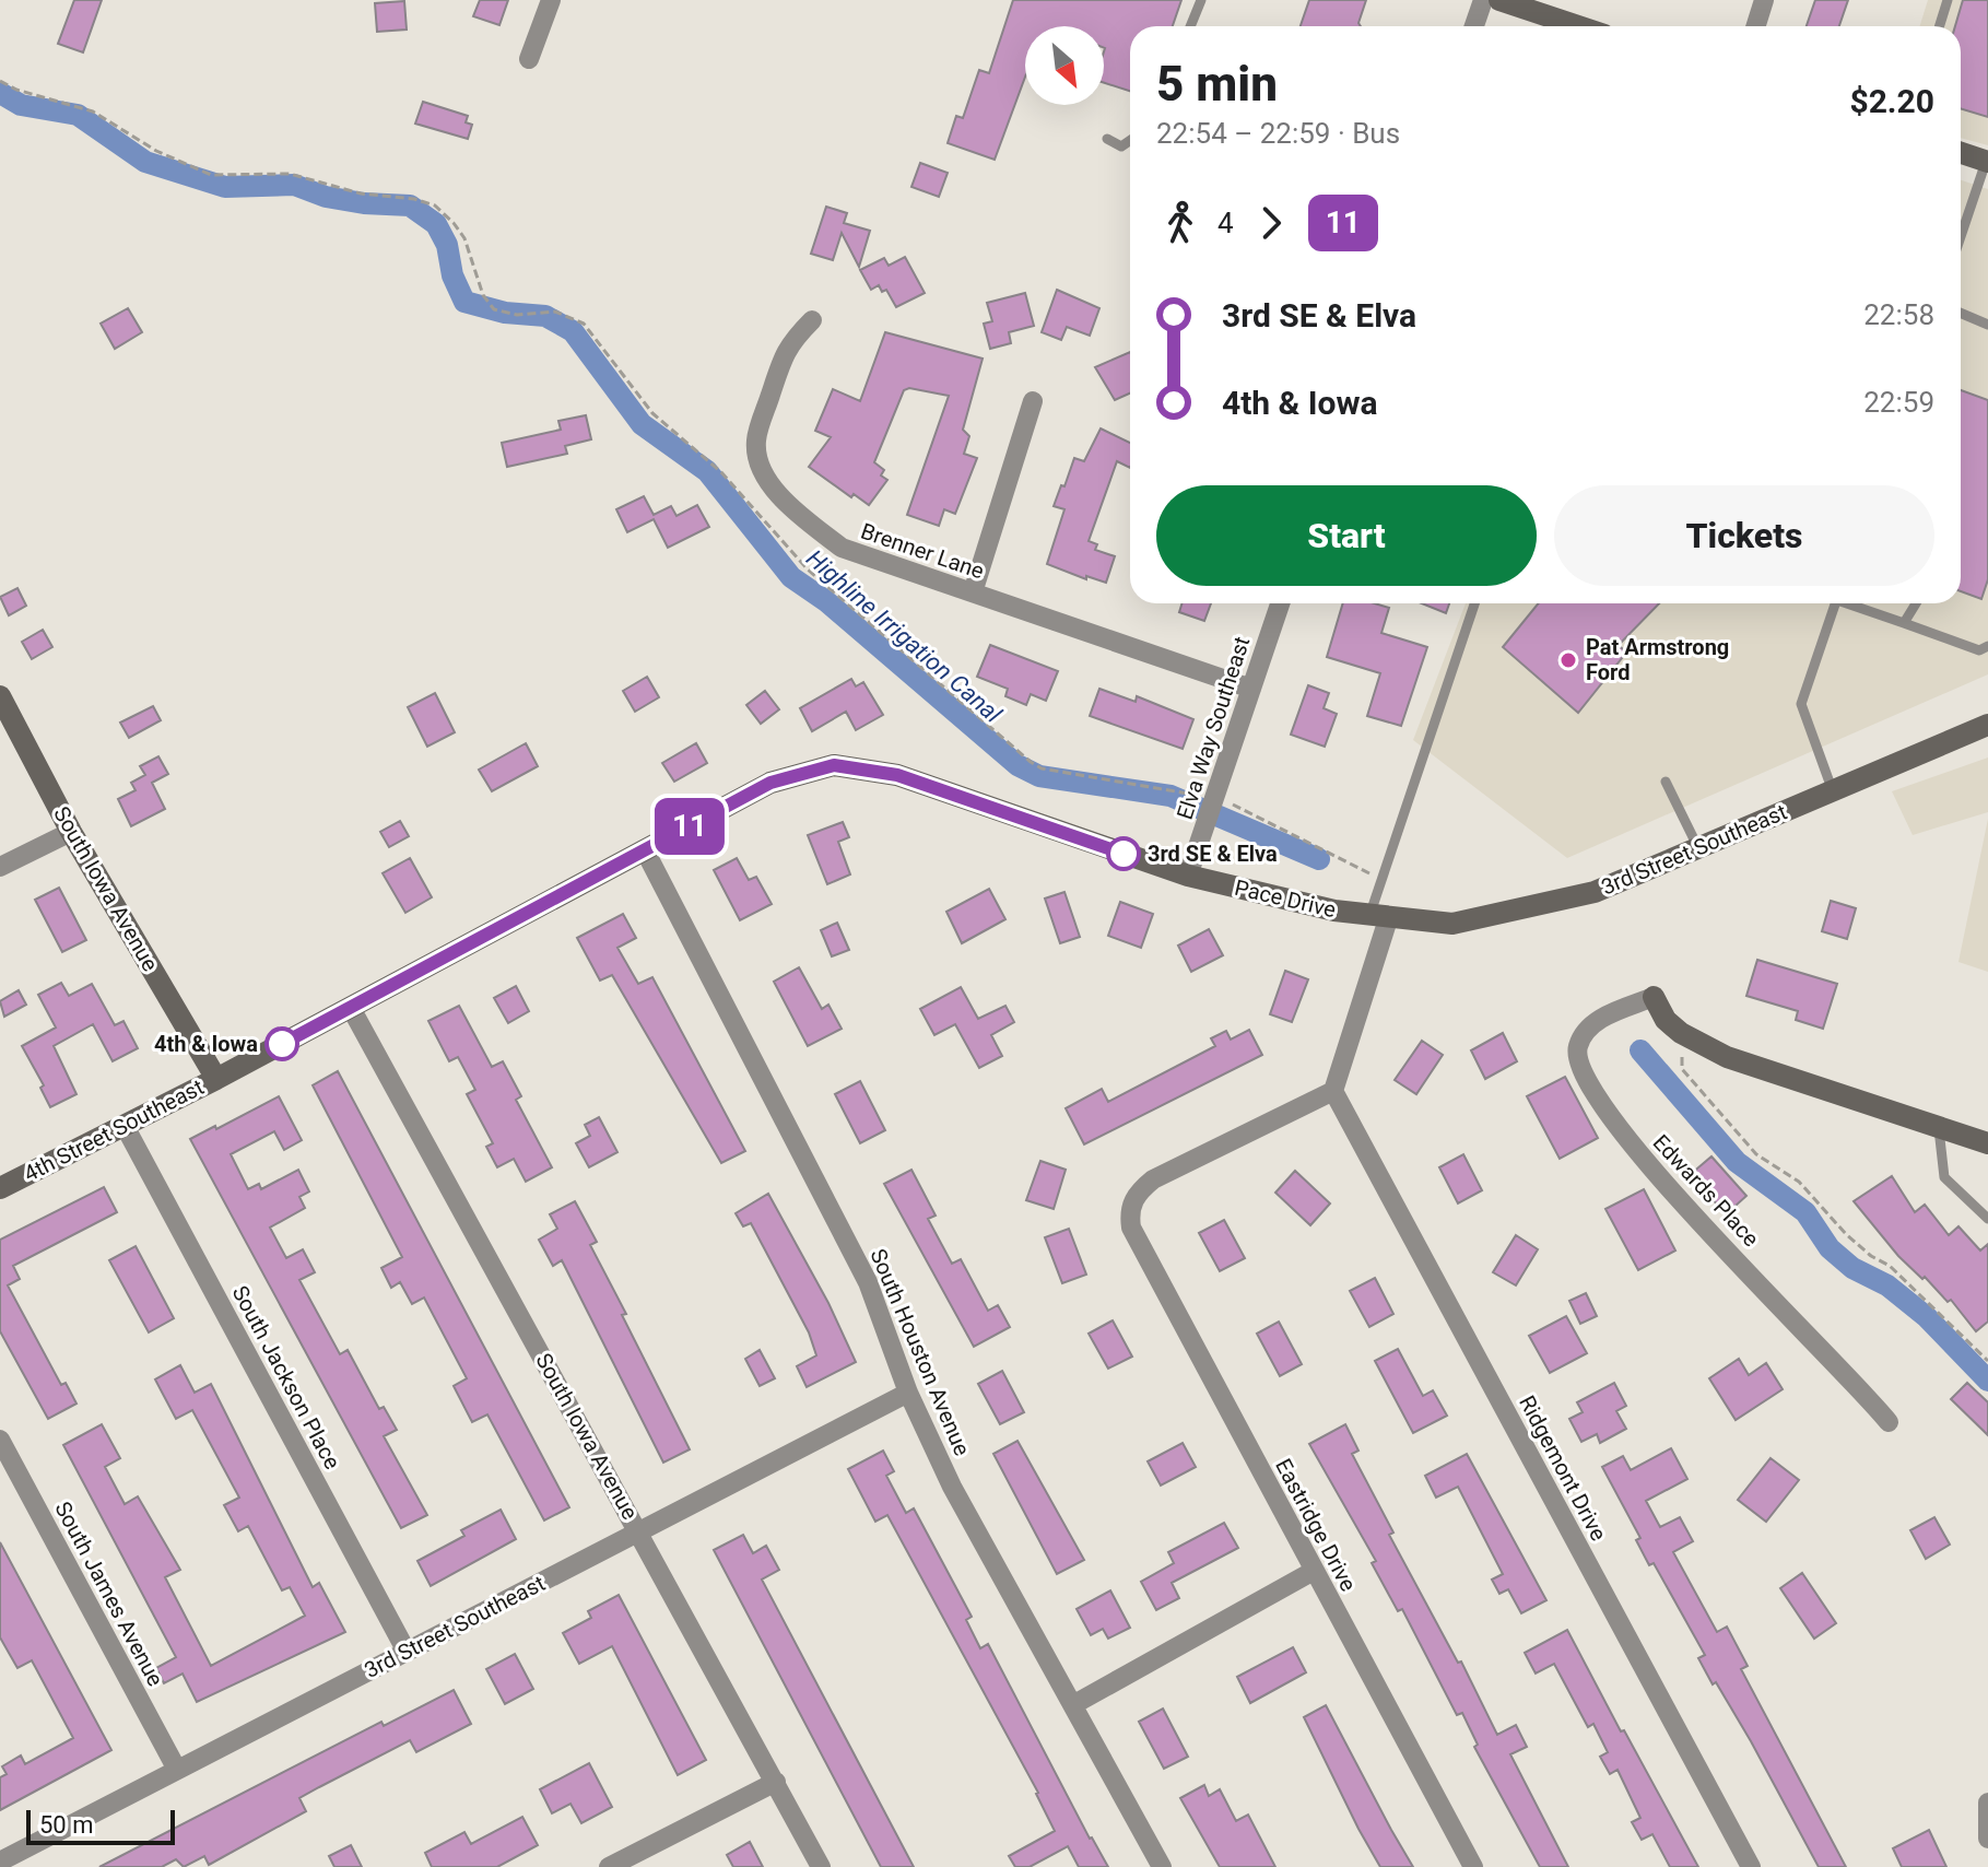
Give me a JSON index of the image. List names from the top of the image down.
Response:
{
  "streets": {
    "street": [
      "Brenner Lane",
      "Elva Way Southeast",
      "3rd Street Southeast",
      "South Iowa Avenue",
      "Pace Drive",
      "4th Street Southeast",
      "Edwards Place",
      "South Houston Avenue",
      "South Jackson Place",
      "Ridgemont Drive",
      "Eastridge Drive",
      "South James Avenue"
    ]
  },
  "crossings": [
    ["Brenner Lane", "Elva Way Southeast"],
    ["Elva Way Southeast", "Pace Drive"],
    ["3rd Street Southeast", "South Iowa Avenue"],
    ["3rd Street Southeast", "Pace Drive"],
    ["3rd Street Southeast", "South Houston Avenue"],
    ["3rd Street Southeast", "South Jackson Place"],
    ["3rd Street Southeast", "South James Avenue"],
    ["South Iowa Avenue", "4th Street Southeast"],
    ["Pace Drive", "4th Street Southeast"],
    ["Pace Drive", "South Houston Avenue"],
    ["4th Street Southeast", "South Houston Avenue"],
    ["4th Street Southeast", "South Jackson Place"],
    ["Ridgemont Drive", "Eastridge Drive"]
  ],
  "water": ["Highline Irrigation Canal"],
  "places": ["Pat Armstrong Ford", "3rd SE & Elva", "4th & Iowa"],
  "lines": ["bus line 11"],
  "scale_bar": "50 m",
  "north": "bottom right",
  "page": {
    "on_map": "11",
    "heading": ["5 min", "22:54 – 22:59 · Bus", "$2.20"],
    "legs": ["4", "11"],
    "list": [
      {
        "name": "3rd SE & Elva",
        "value": "22:58"
      },
      {
        "name": "4th & Iowa",
        "value": "22:59"
      }
    ],
    "buttons": ["Start", "Tickets"],
    "scale": "50 m"
  }
}
